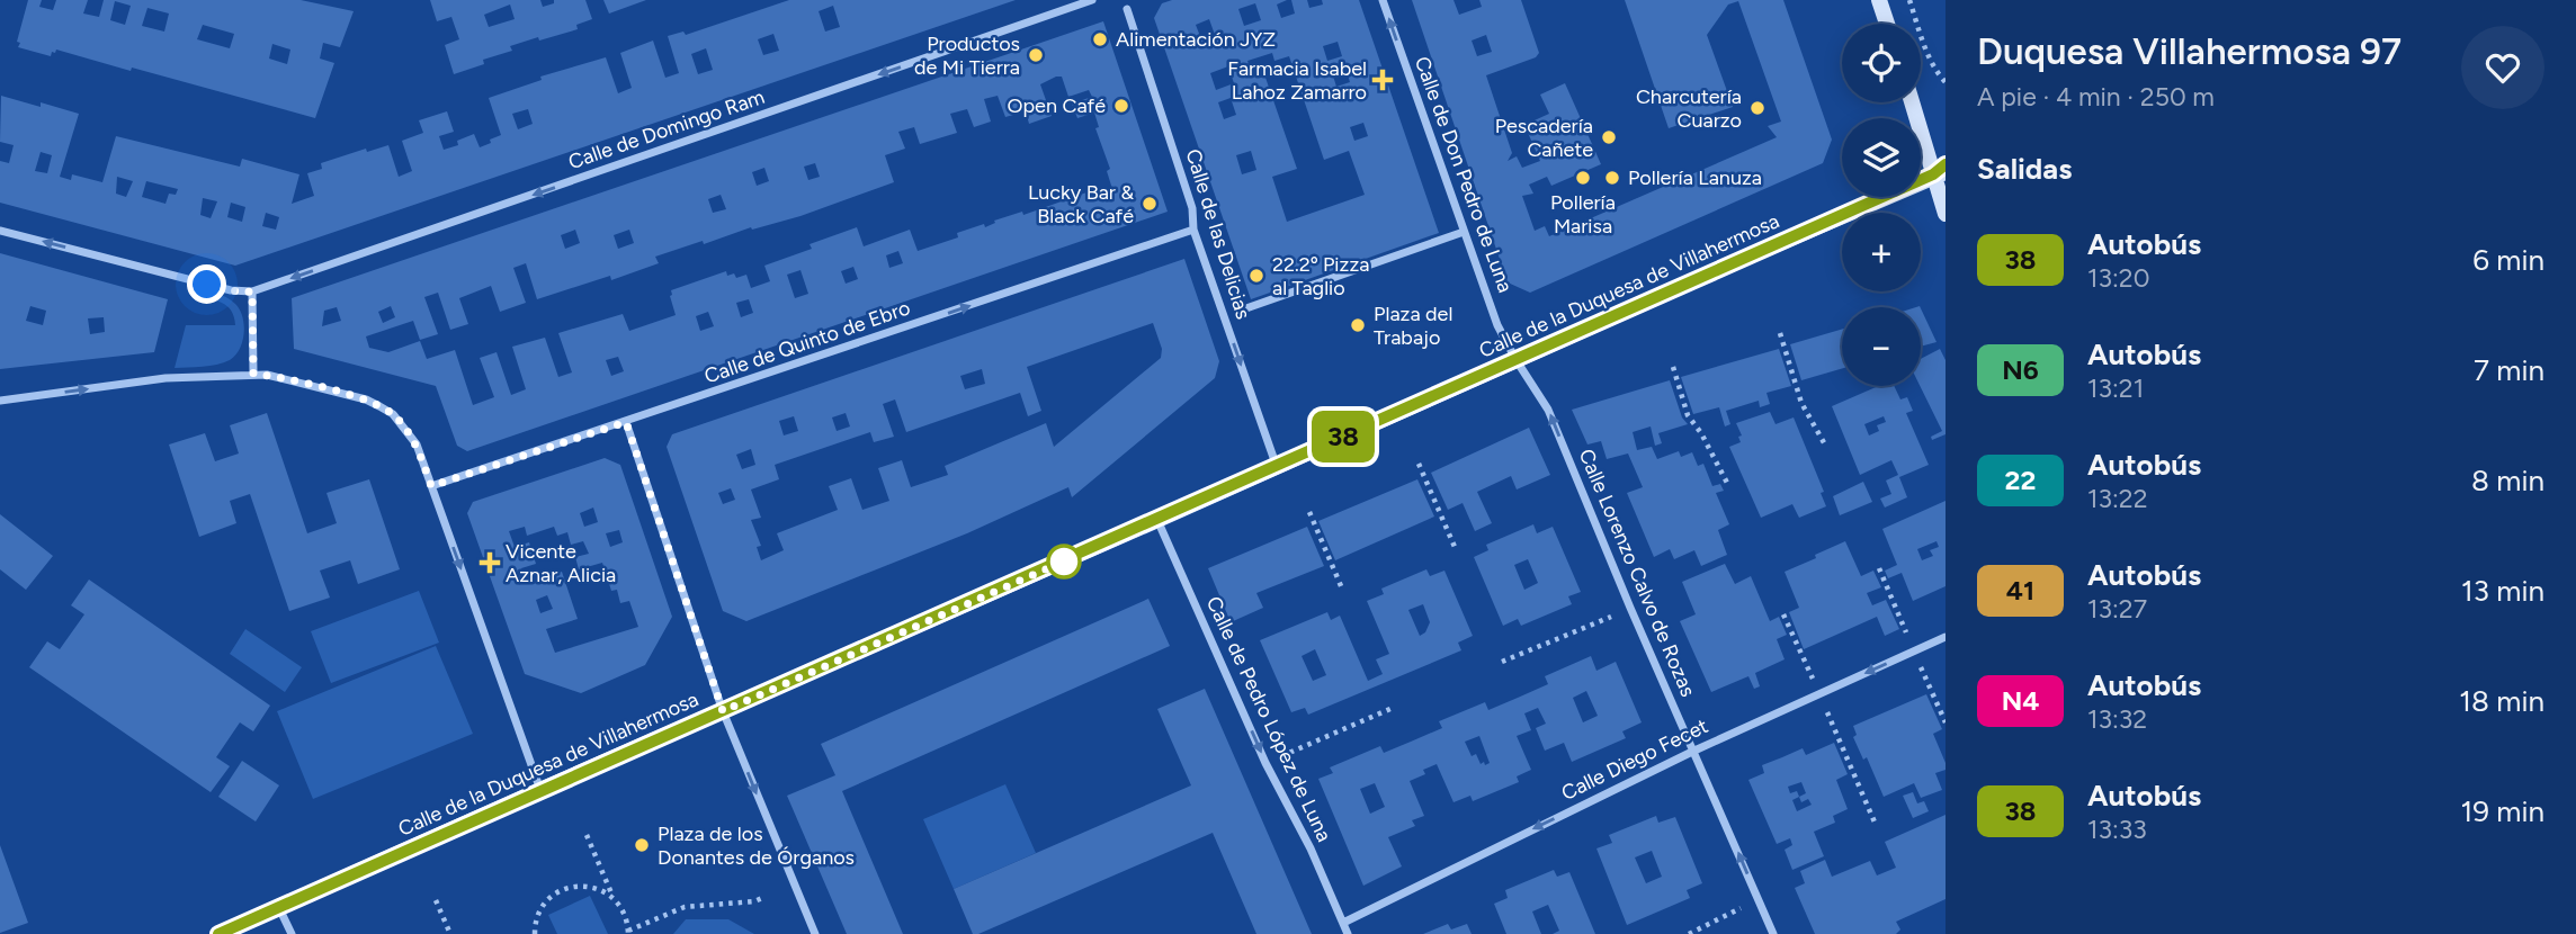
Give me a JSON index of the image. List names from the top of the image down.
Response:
{
  "streets": {
    "main road": ["Calle de la Duquesa de Villahermosa"],
    "street": [
      "Calle de Domingo Ram",
      "Calle de Don Pedro de Luna",
      "Calle de las Delicias",
      "Calle de Quinto de Ebro",
      "Calle Lorenzo Calvo de Rozas",
      "Calle de Pedro López de Luna",
      "Calle Diego Fecet"
    ]
  },
  "crossings": [
    ["Calle de Don Pedro de Luna", "Calle de la Duquesa de Villahermosa"],
    ["Calle de Don Pedro de Luna", "Calle Lorenzo Calvo de Rozas"],
    ["Calle de las Delicias", "Calle de la Duquesa de Villahermosa"],
    ["Calle de las Delicias", "Calle de Quinto de Ebro"],
    ["Calle de la Duquesa de Villahermosa", "Calle Lorenzo Calvo de Rozas"],
    ["Calle de la Duquesa de Villahermosa", "Calle de Pedro López de Luna"],
    ["Calle Lorenzo Calvo de Rozas", "Calle Diego Fecet"],
    ["Calle de Pedro López de Luna", "Calle Diego Fecet"]
  ],
  "one_way": [
    "Calle de Domingo Ram",
    "Calle de Don Pedro de Luna",
    "Calle de las Delicias",
    "Calle de Quinto de Ebro",
    "Calle Lorenzo Calvo de Rozas",
    "Calle de Pedro López de Luna",
    "Calle Diego Fecet"
  ],
  "places": {
    "other": [
      "Alimentación JYZ",
      "Productos de Mi Tierra",
      "Open Café",
      "Charcutería Cuarzo",
      "Pescadería Cañete",
      "Pollería Marisa",
      "Pollería Lanuza",
      "Lucky Bar & Black Café",
      "22.2º Pizza al Taglio",
      "Plaza del Trabajo",
      "Plaza de los Donantes de Órganos"
    ],
    "health": ["Farmacia Isabel Lahoz Zamarro", "Vicente Aznar, Alicia"]
  },
  "lines": ["bus line 38"],
  "page": {
    "on_map": "38",
    "heading": [
      ["Duquesa Villahermosa 97", "A pie · 4 min · 250 m"],
      "Salidas"
    ],
    "map_buttons": ["+", "−"],
    "list": [
      {
        "mark": "38",
        "name": "Autobús",
        "note": "13:20",
        "value": "6 min"
      },
      {
        "mark": "N6",
        "name": "Autobús",
        "note": "13:21",
        "value": "7 min"
      },
      {
        "mark": "22",
        "name": "Autobús",
        "note": "13:22",
        "value": "8 min"
      },
      {
        "mark": "41",
        "name": "Autobús",
        "note": "13:27",
        "value": "13 min"
      },
      {
        "mark": "N4",
        "name": "Autobús",
        "note": "13:32",
        "value": "18 min"
      },
      {
        "mark": "38",
        "name": "Autobús",
        "note": "13:33",
        "value": "19 min"
      }
    ]
  }
}
